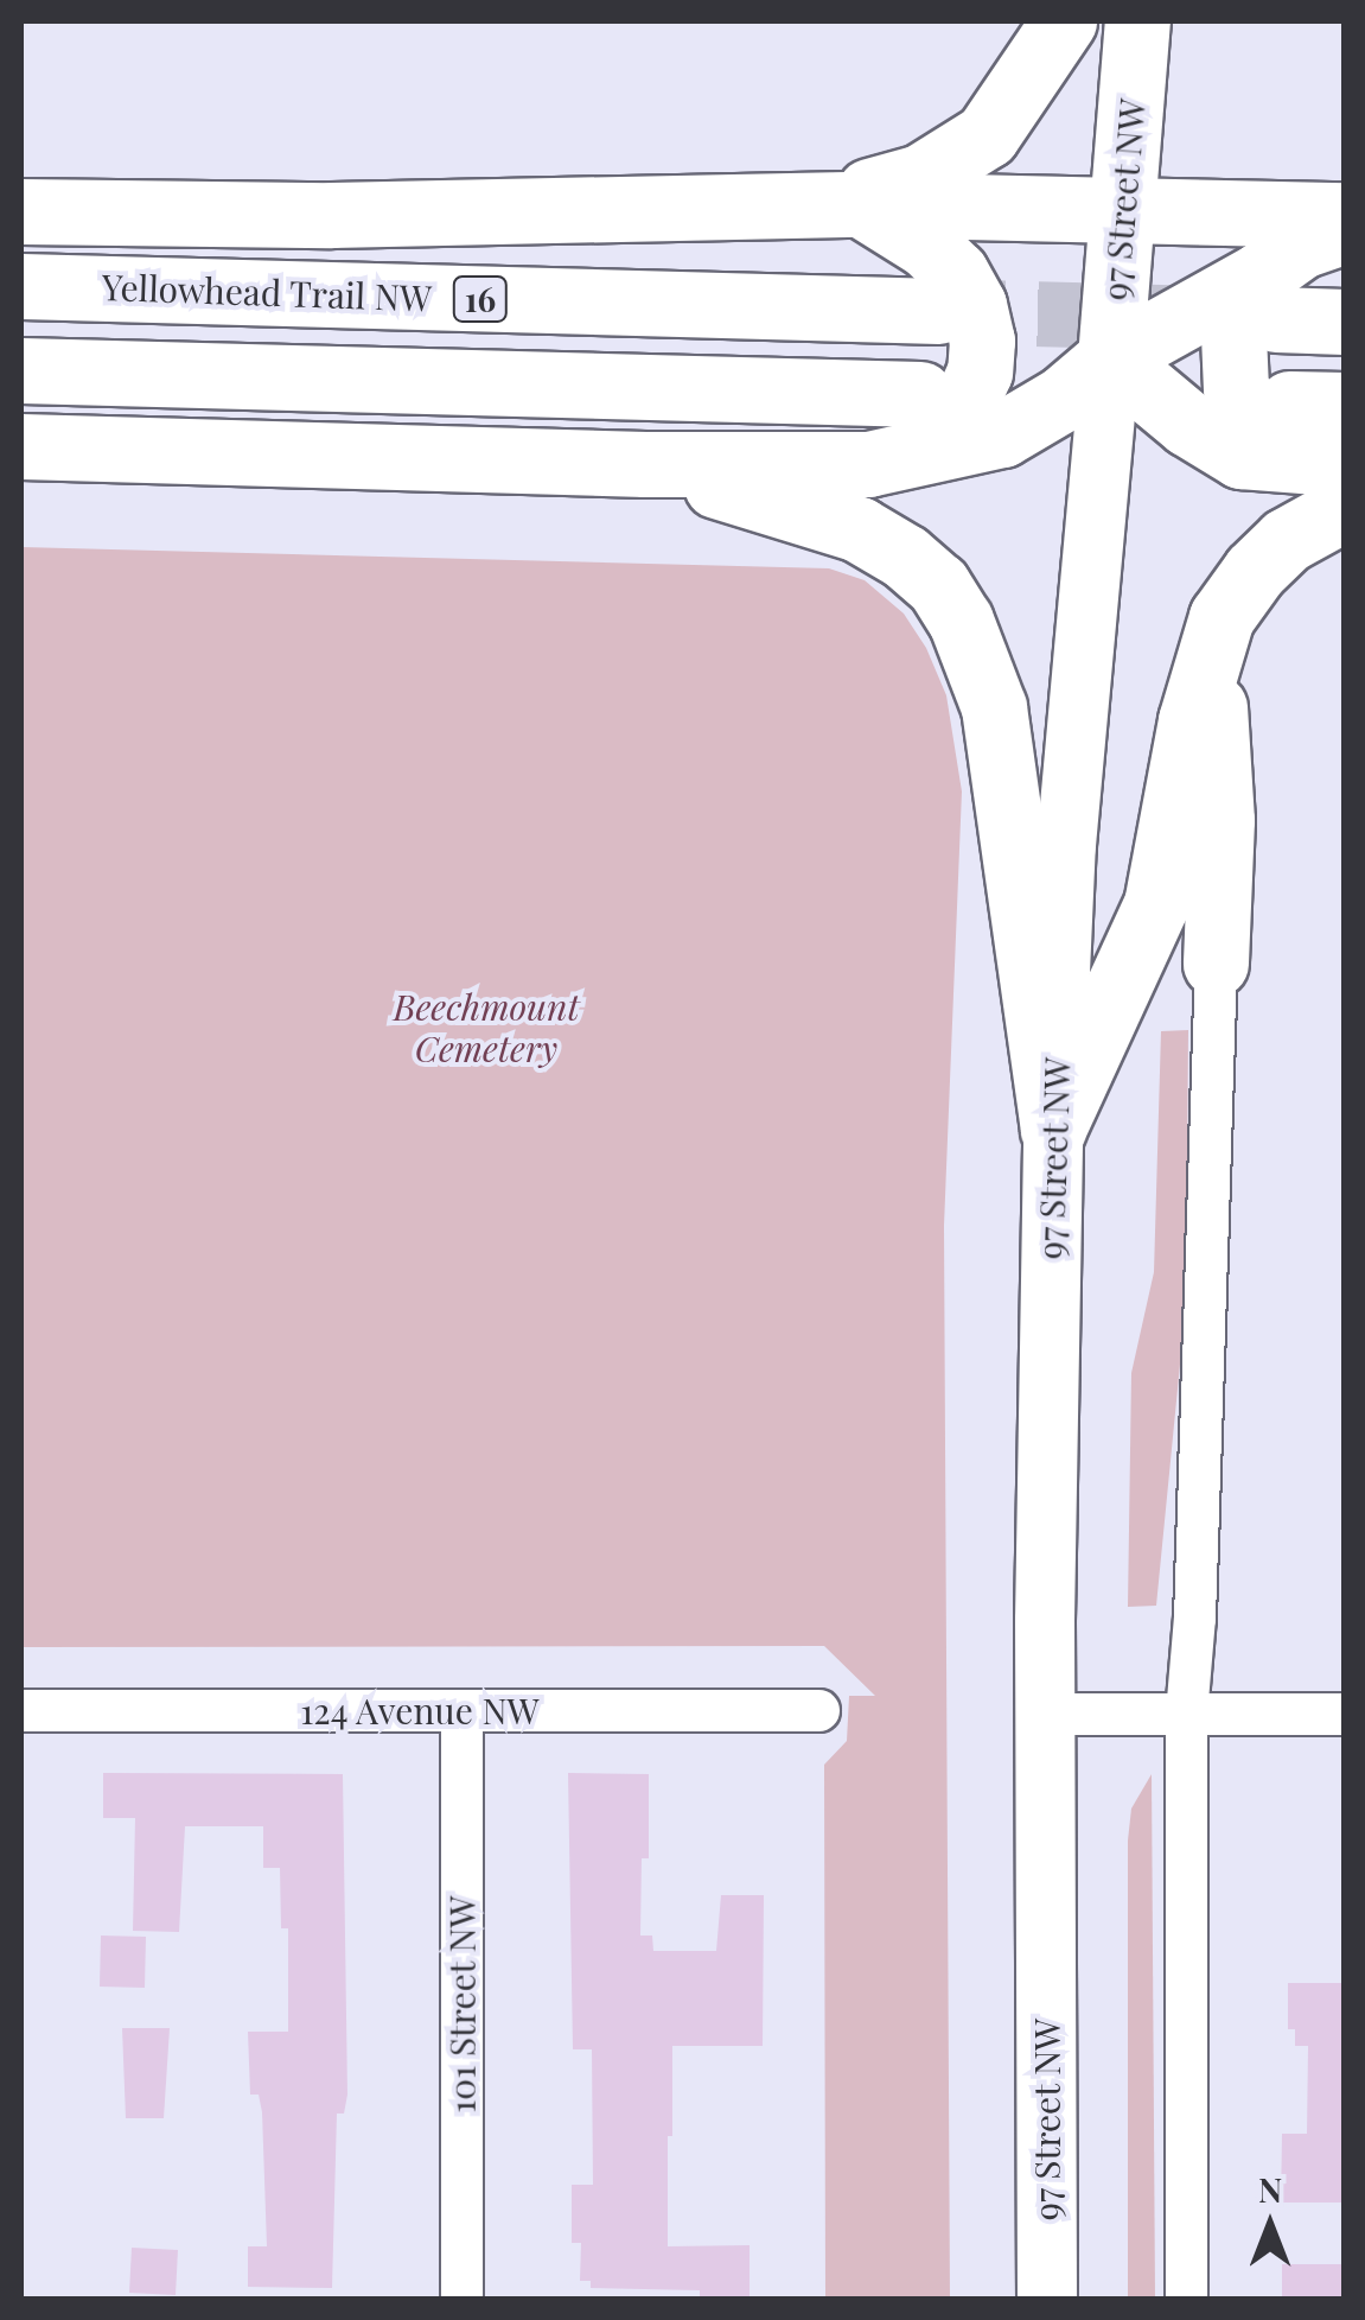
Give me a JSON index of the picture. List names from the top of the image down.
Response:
{
  "streets": {
    "main road": ["97 Street NW", "Yellowhead Trail NW", "16"],
    "street": ["124 Avenue NW", "101 Street NW"]
  },
  "crossings": [
    ["124 Avenue NW", "101 Street NW"]
  ],
  "parks": ["Beechmount Cemetery"],
  "north": "top"
}
